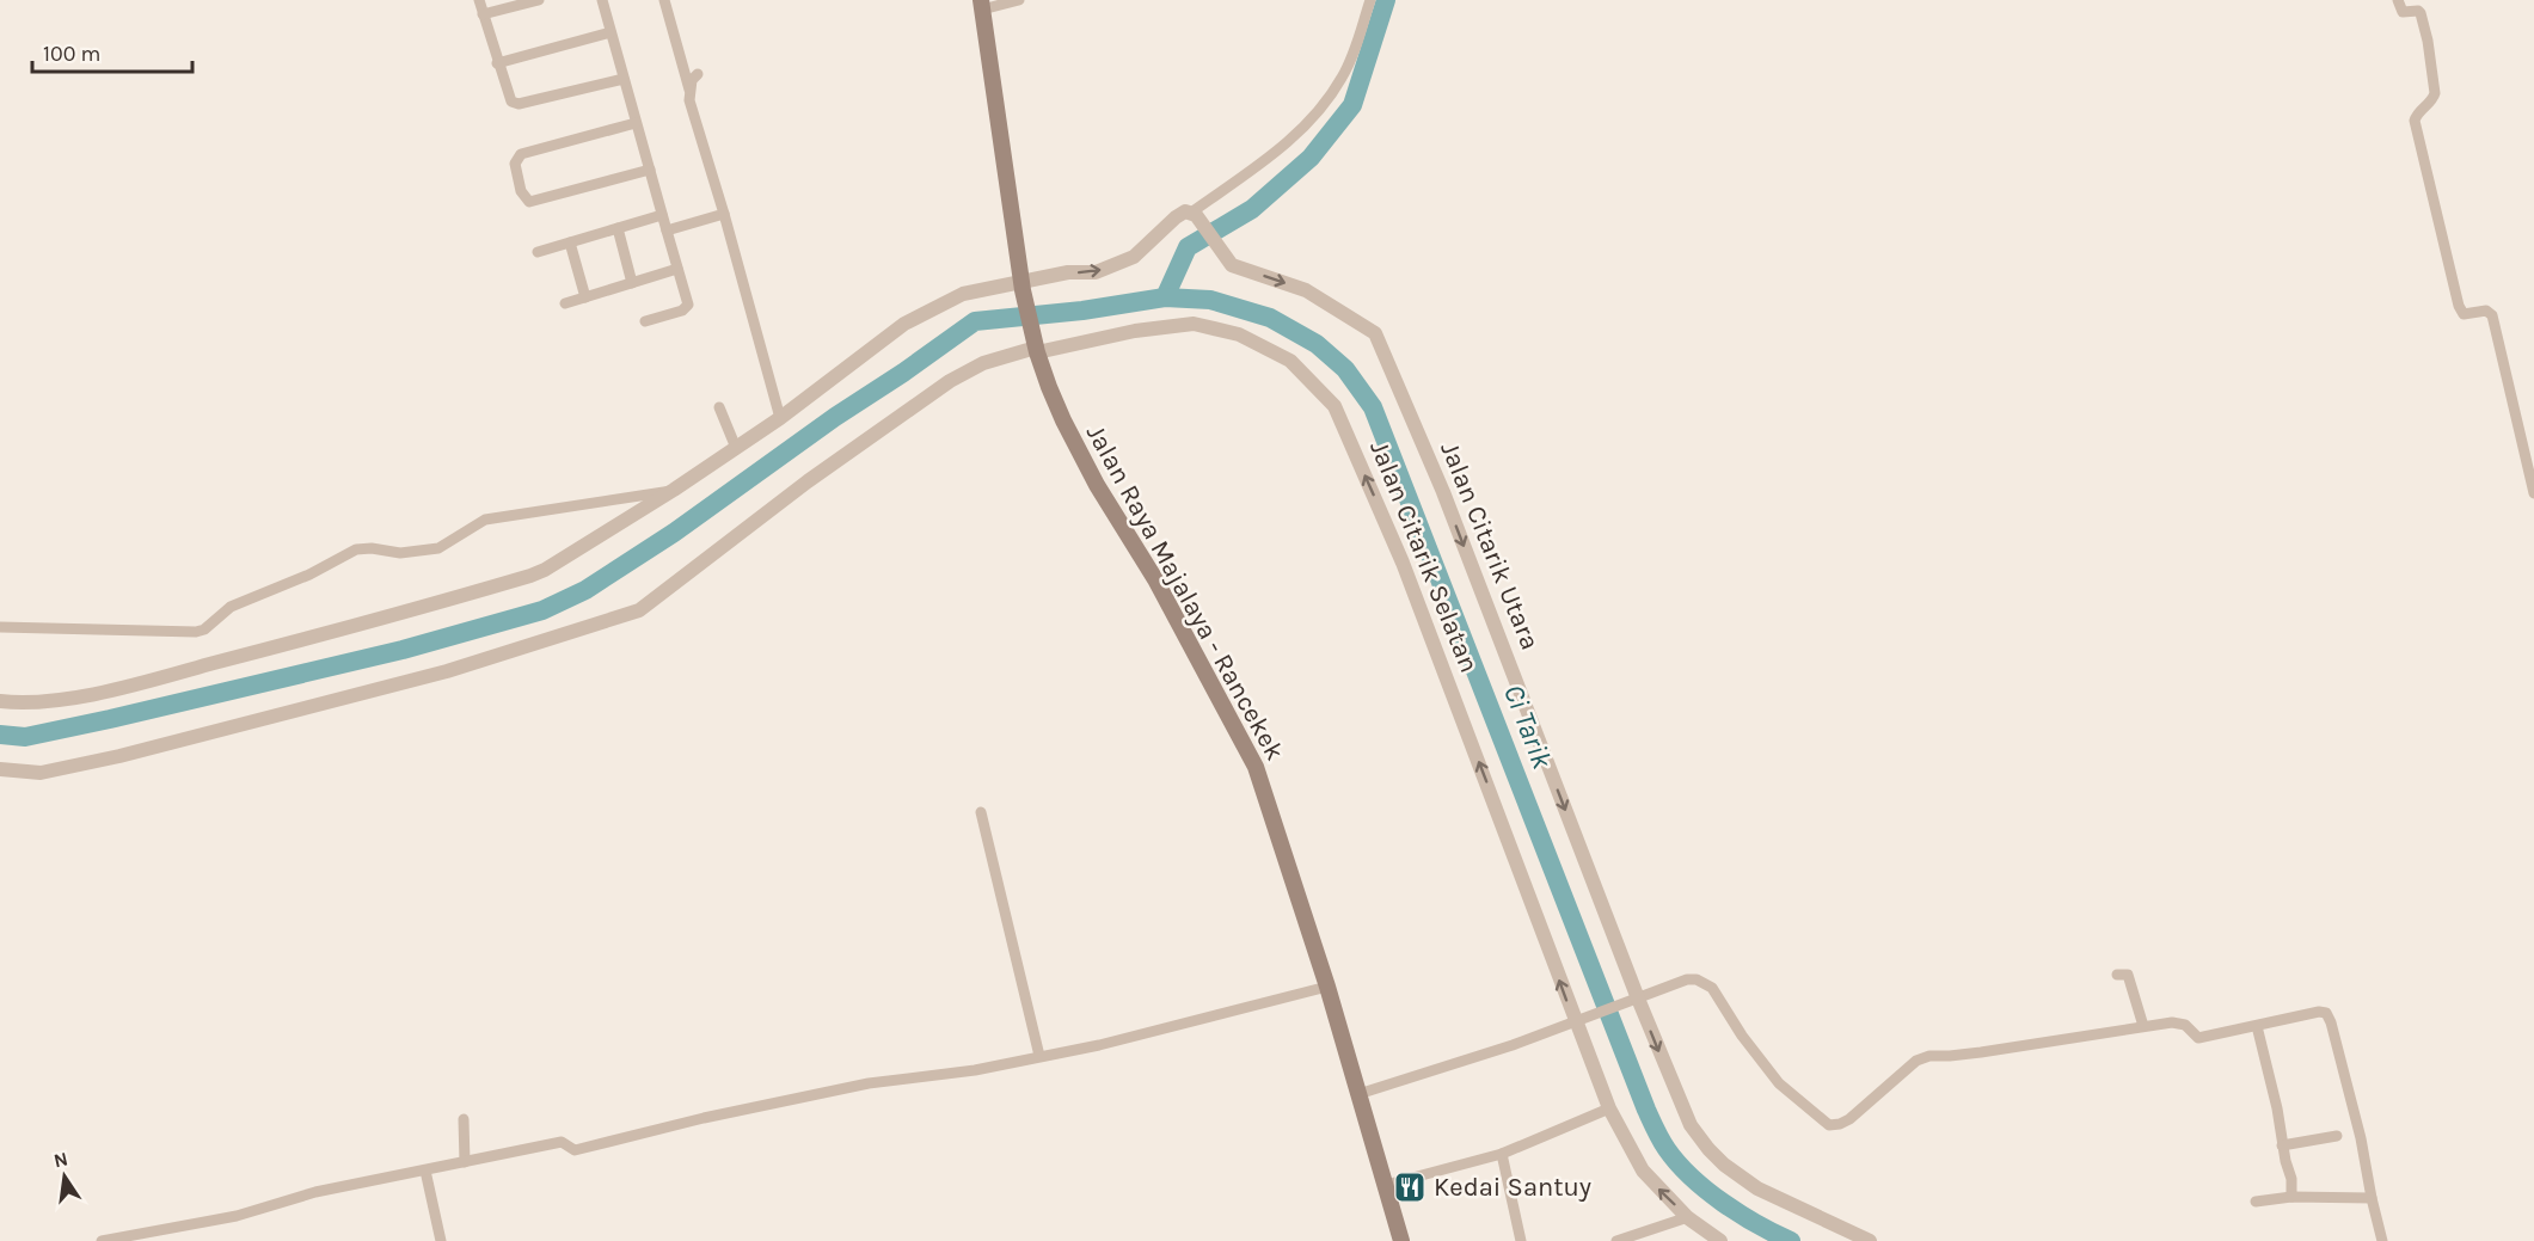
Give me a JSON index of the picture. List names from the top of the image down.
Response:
{
  "streets": {
    "main road": ["Jalan Raya Majalaya - Rancekek"],
    "street": ["Jalan Citarik Utara", "Jalan Citarik Selatan"]
  },
  "crossings": [
    ["Jalan Citarik Selatan", "Jalan Raya Majalaya - Rancekek"]
  ],
  "one_way": ["Jalan Citarik Utara", "Jalan Citarik Selatan"],
  "water": ["Ci Tarik"],
  "places": {
    "restaurant": ["Kedai Santuy"]
  },
  "scale_bar": "100 m",
  "north": "top"
}
